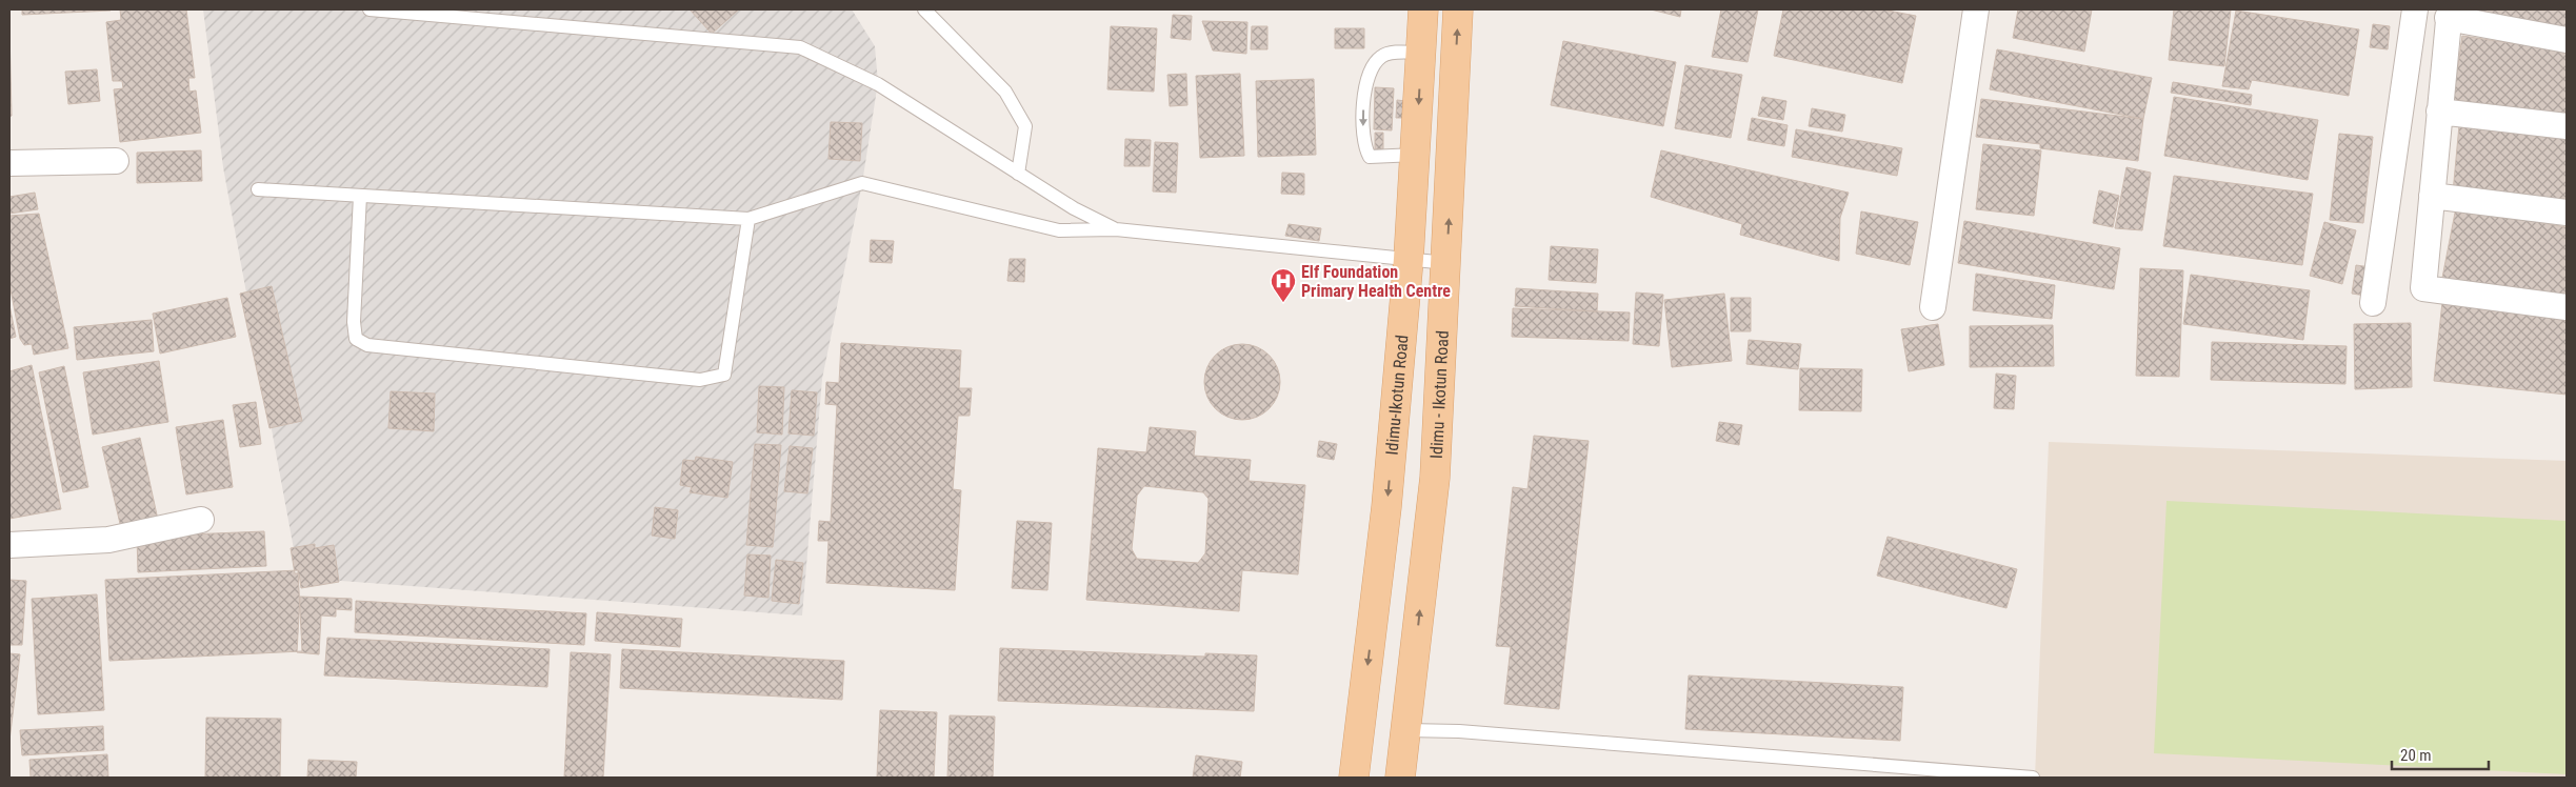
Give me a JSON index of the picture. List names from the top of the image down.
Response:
{
  "streets": {
    "main road": ["Idimu-Ikotun Road", "Idimu - Ikotun Road"]
  },
  "one_way": ["Idimu-Ikotun Road", "Idimu - Ikotun Road"],
  "places": {
    "hospital": ["Elf Foundation Primary Health Centre"]
  },
  "scale_bar": "20 m"
}
